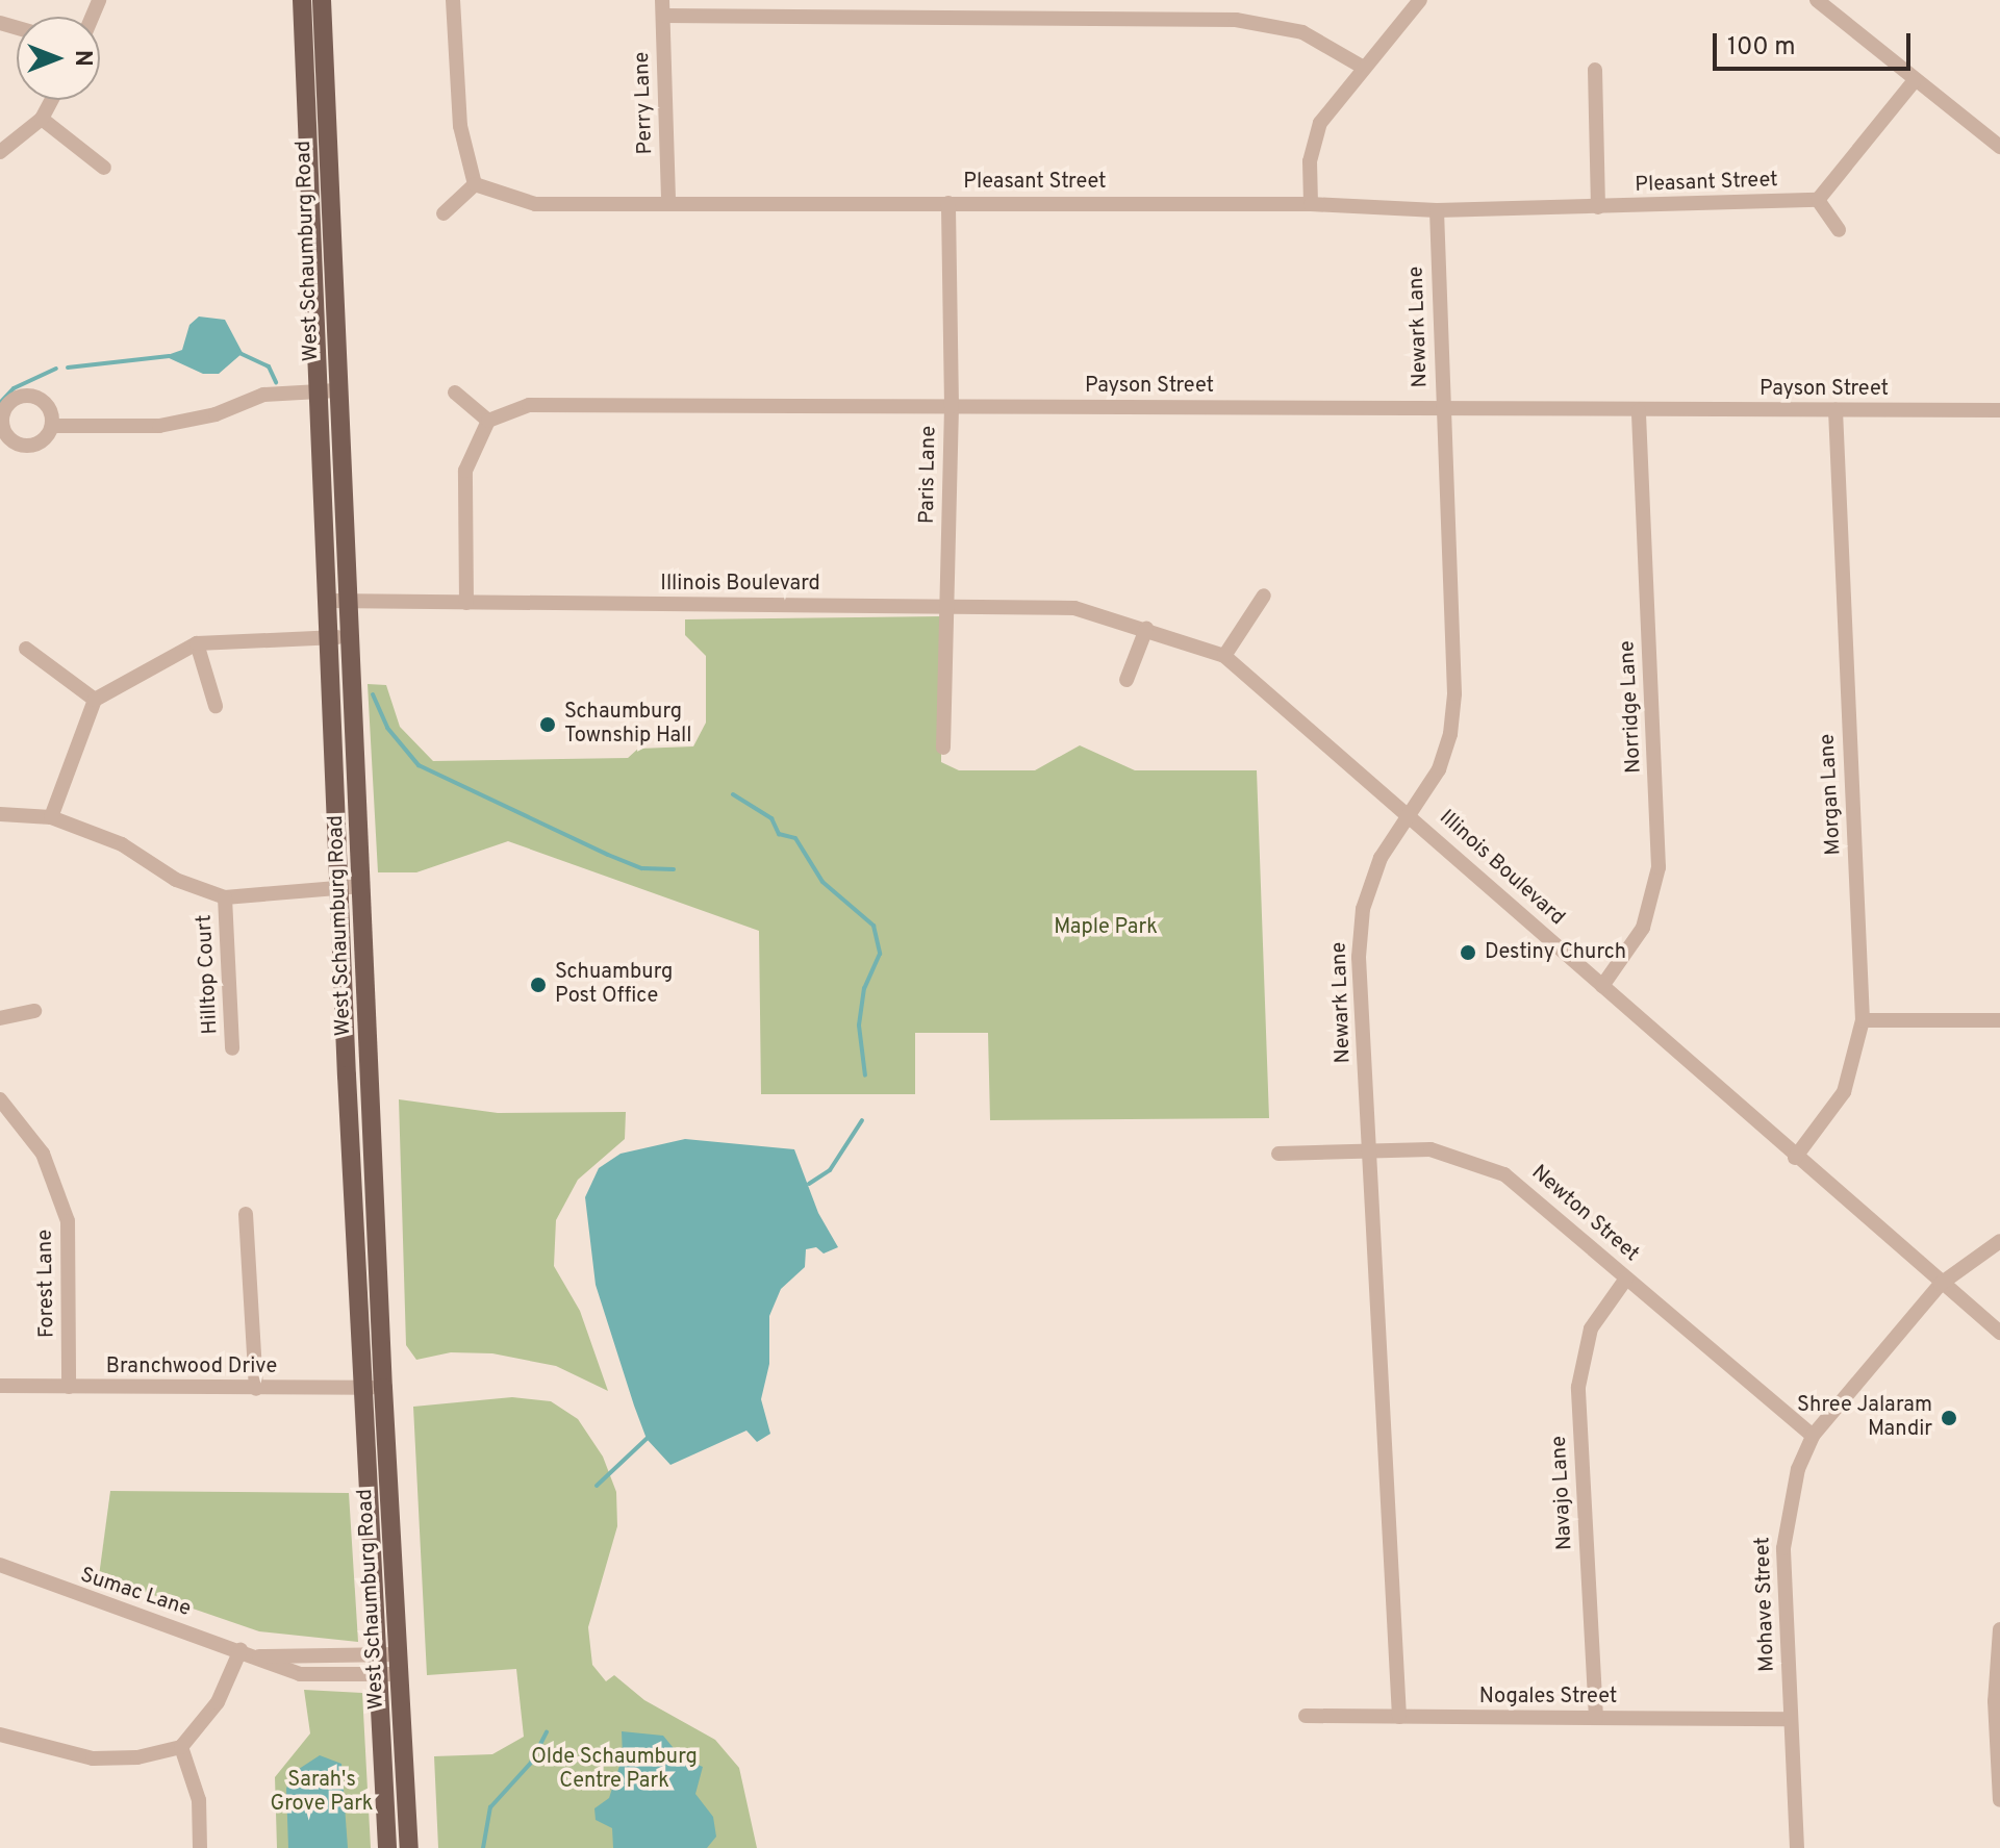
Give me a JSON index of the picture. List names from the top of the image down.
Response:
{
  "streets": {
    "main road": ["West Schaumburg Road"],
    "street": [
      "Perry Lane",
      "Pleasant Street",
      "Newark Lane",
      "Payson Street",
      "Paris Lane",
      "Illinois Boulevard",
      "Norridge Lane",
      "Morgan Lane",
      "Hilltop Court",
      "Newton Street",
      "Forest Lane",
      "Branchwood Drive",
      "Navajo Lane",
      "Sumac Lane",
      "Mohave Street",
      "Nogales Street"
    ]
  },
  "crossings": [
    ["Perry Lane", "Pleasant Street"],
    ["Pleasant Street", "Newark Lane"],
    ["Pleasant Street", "Paris Lane"],
    ["West Schaumburg Road", "Illinois Boulevard"],
    ["West Schaumburg Road", "Branchwood Drive"],
    ["West Schaumburg Road", "Sumac Lane"],
    ["Newark Lane", "Payson Street"],
    ["Newark Lane", "Illinois Boulevard"],
    ["Newark Lane", "Newton Street"],
    ["Newark Lane", "Nogales Street"],
    ["Payson Street", "Paris Lane"],
    ["Payson Street", "Norridge Lane"],
    ["Payson Street", "Morgan Lane"],
    ["Paris Lane", "Illinois Boulevard"],
    ["Illinois Boulevard", "Norridge Lane"],
    ["Illinois Boulevard", "Morgan Lane"],
    ["Illinois Boulevard", "Mohave Street"],
    ["Newton Street", "Navajo Lane"],
    ["Newton Street", "Mohave Street"],
    ["Forest Lane", "Branchwood Drive"],
    ["Navajo Lane", "Nogales Street"],
    ["Mohave Street", "Nogales Street"]
  ],
  "parks": ["Maple Park", "Olde Schaumburg Centre Park", "Sarah's Grove Park"],
  "places": [
    "Schaumburg Township Hall",
    "Destiny Church",
    "Schuamburg Post Office",
    "Shree Jalaram Mandir"
  ],
  "scale_bar": "100 m",
  "north": "right"
}
